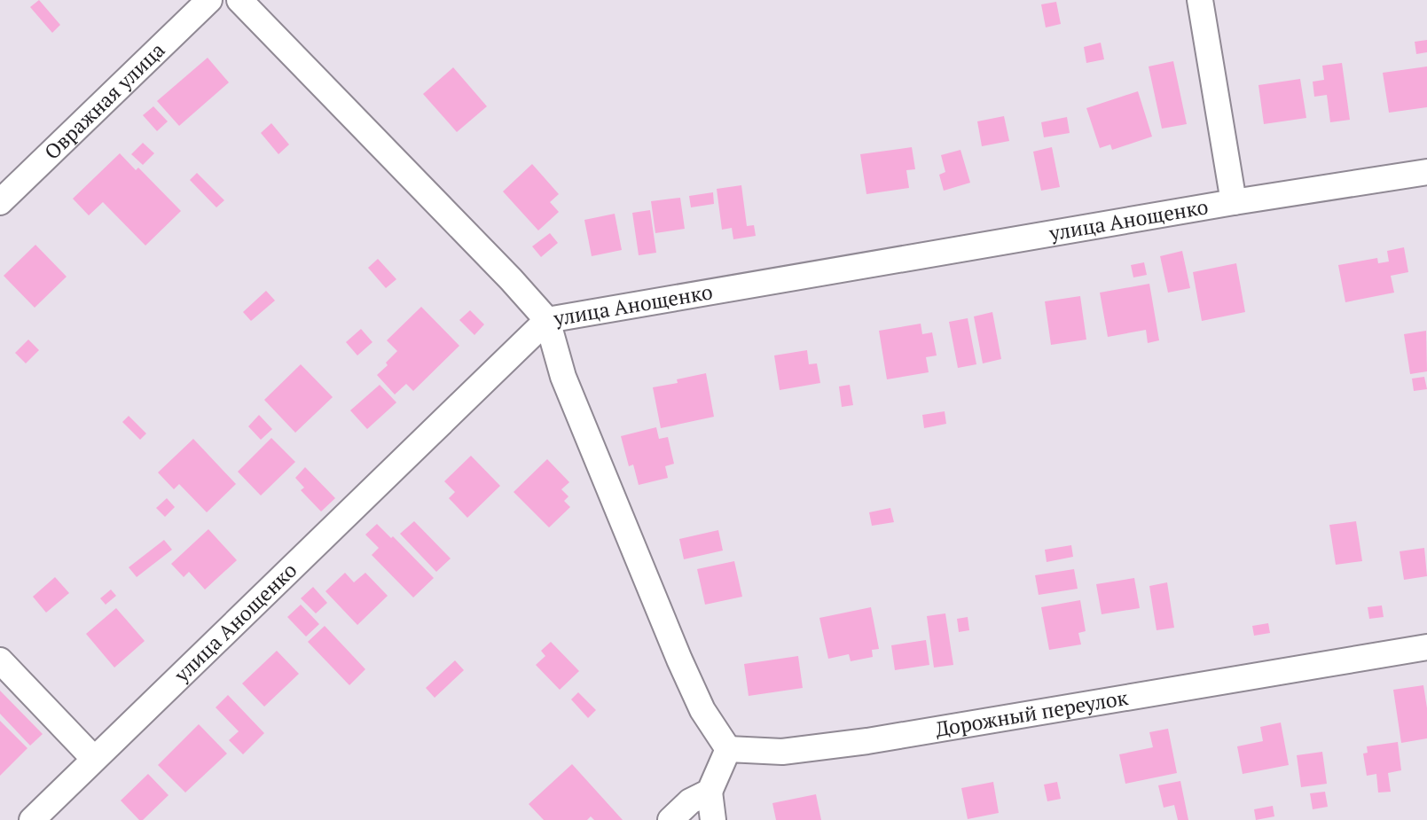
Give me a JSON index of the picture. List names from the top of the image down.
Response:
{
  "streets": {
    "street": ["Овражная улица", "улица Анощенко", "Дорожный переулок"]
  }
}
